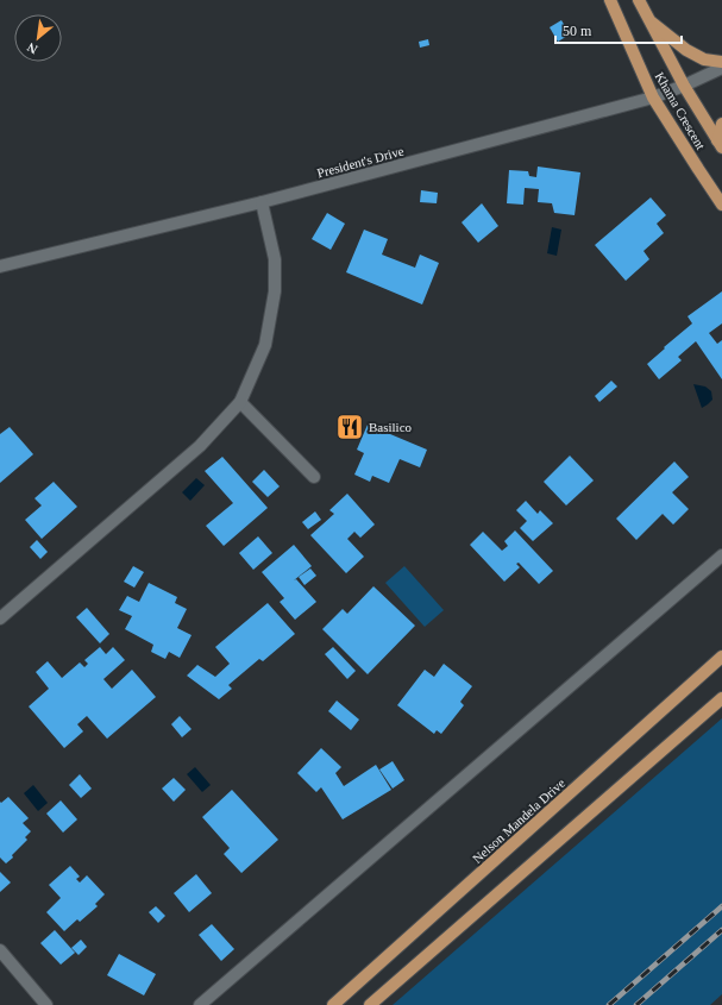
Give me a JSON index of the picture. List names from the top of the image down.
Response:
{
  "streets": {
    "main road": ["Khama Crescent", "Nelson Mandela Drive"],
    "street": ["President's Drive"]
  },
  "crossings": [
    ["Khama Crescent", "President's Drive"]
  ],
  "places": {
    "restaurant": ["Basilico"]
  },
  "scale_bar": "50 m",
  "north": "bottom left"
}
